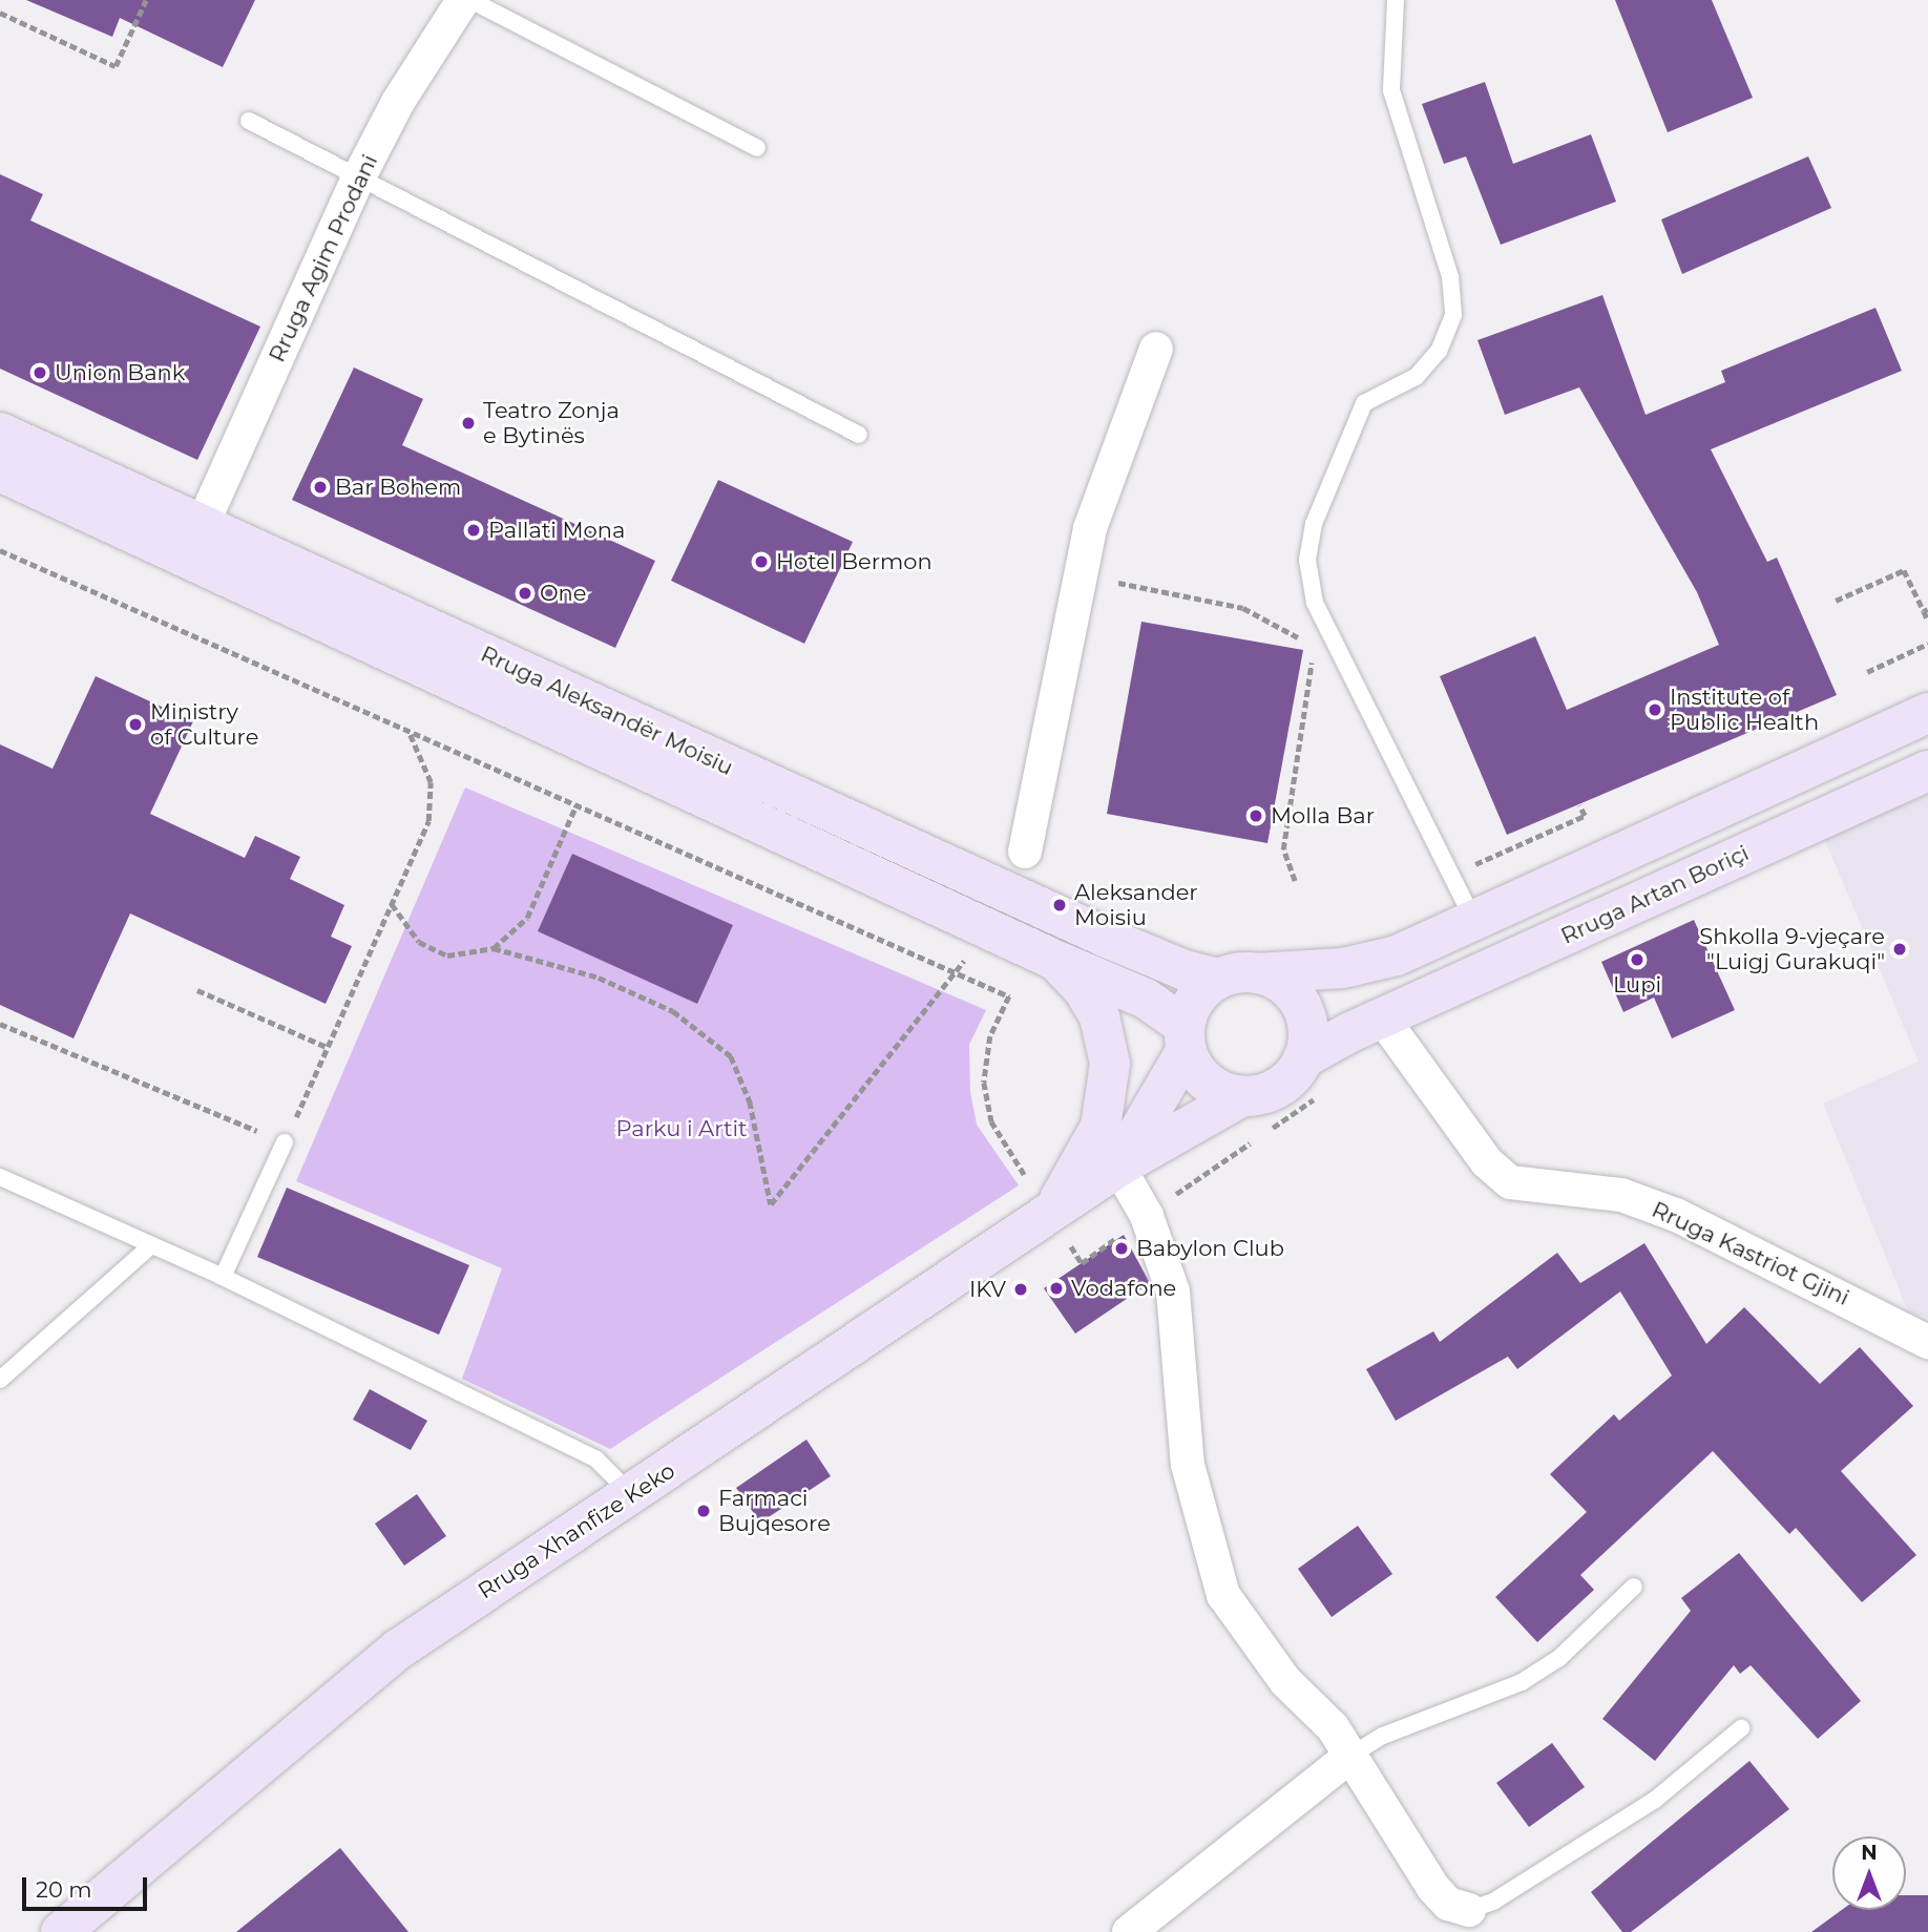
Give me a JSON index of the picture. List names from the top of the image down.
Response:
{
  "streets": {
    "main road": ["Rruga Aleksandër Moisiu", "Rruga Artan Boriçi", "Rruga Xhanfize Keko"],
    "street": ["Rruga Agim Prodani", "Rruga Kastriot Gjini"]
  },
  "crossings": [
    ["Rruga Agim Prodani", "Rruga Aleksandër Moisiu"],
    ["Rruga Aleksandër Moisiu", "Rruga Artan Boriçi"],
    ["Rruga Aleksandër Moisiu", "Rruga Xhanfize Keko"],
    ["Rruga Artan Boriçi", "Rruga Kastriot Gjini"],
    ["Rruga Artan Boriçi", "Rruga Xhanfize Keko"]
  ],
  "parks": ["Parku i Artit"],
  "places": [
    "Union Bank",
    "Teatro Zonja e Bytinës",
    "Bar Bohem",
    "Pallati Mona",
    "Hotel Bermon",
    "One",
    "Institute of Public Health",
    "Ministry of Culture",
    "Molla Bar",
    "Aleksander Moisiu",
    "Shkolla 9-vjeçare \"Luigj Gurakuqi\"",
    "Lupi",
    "Babylon Club",
    "Vodafone",
    "IKV",
    "Farmaci Bujqesore"
  ],
  "scale_bar": "20 m",
  "north": "top"
}
